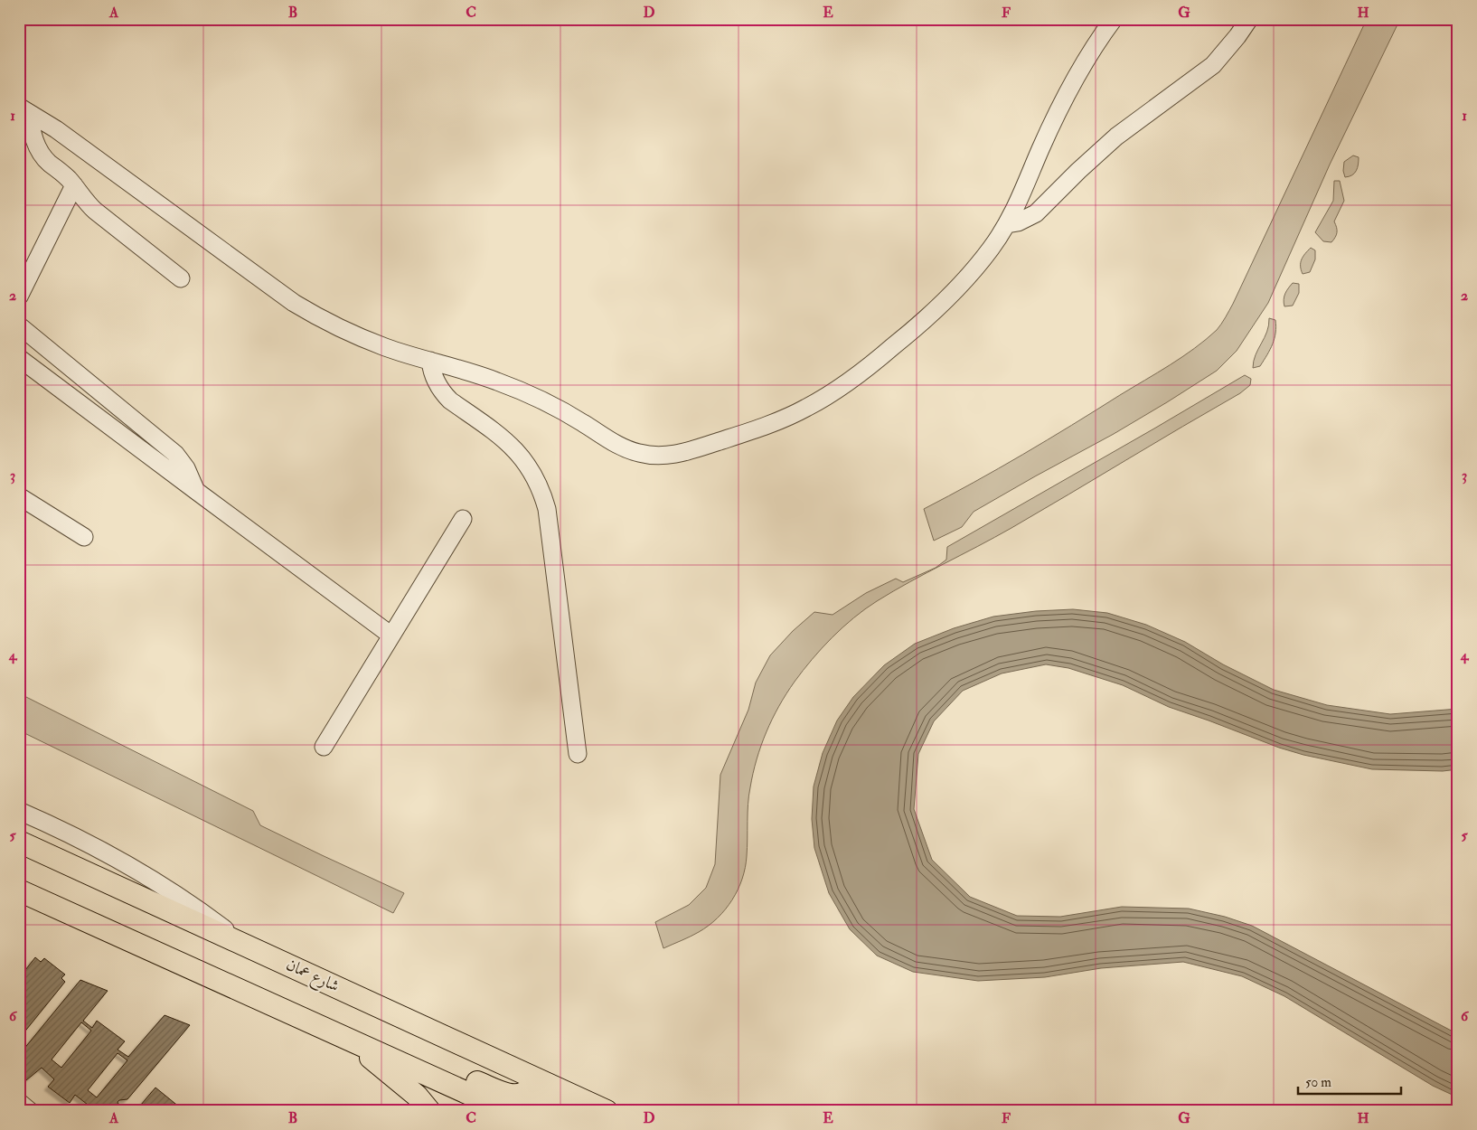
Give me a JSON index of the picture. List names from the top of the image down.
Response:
{
  "streets": {
    "main road": ["شارع عمان"]
  },
  "scale_bar": "50 m",
  "grid": {
    "columns": [
      "A",
      "B",
      "C",
      "D",
      "E",
      "F",
      "G",
      "H"
    ],
    "rows": [
      "1",
      "2",
      "3",
      "4",
      "5",
      "6"
    ]
  }
}
